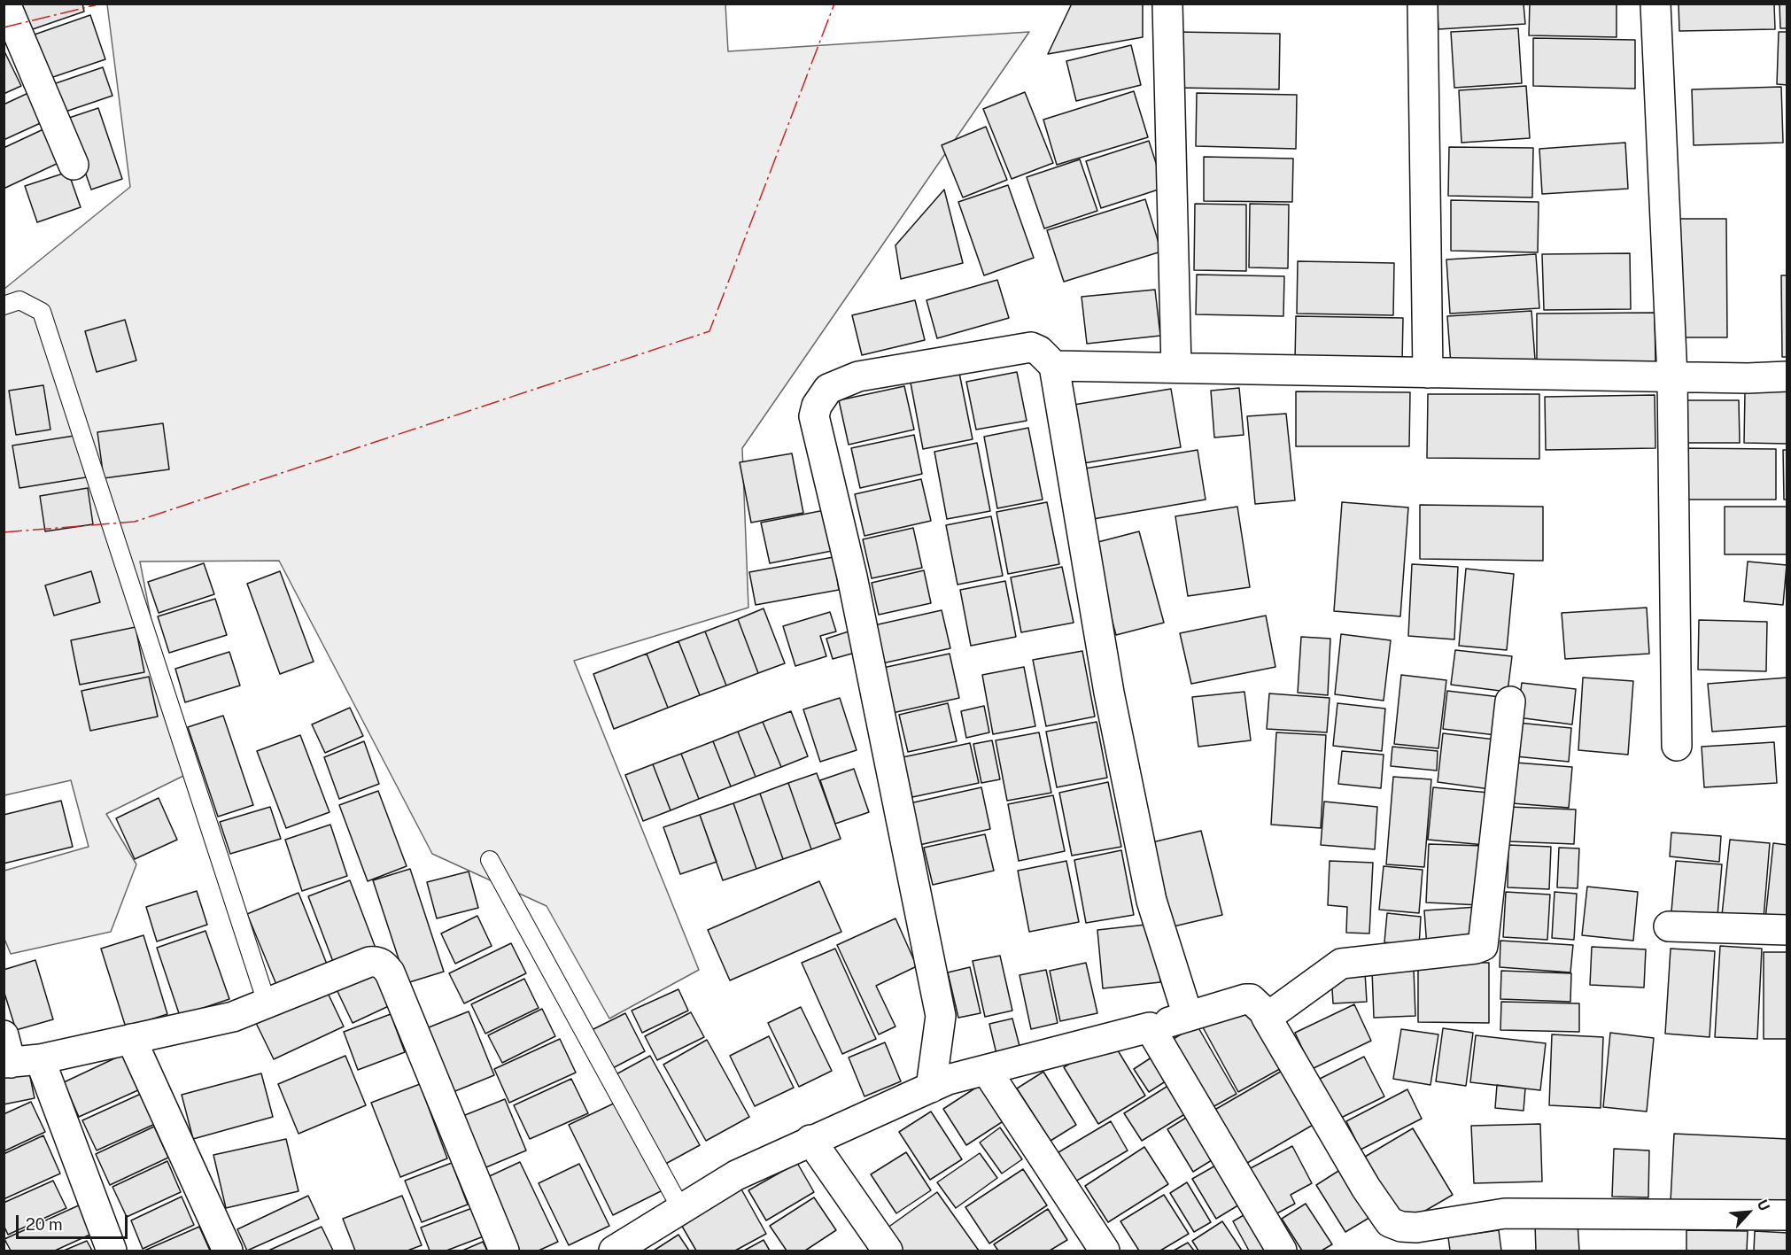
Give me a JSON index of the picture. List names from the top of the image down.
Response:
{
  "scale_bar": "20 m",
  "north": "top right"
}
